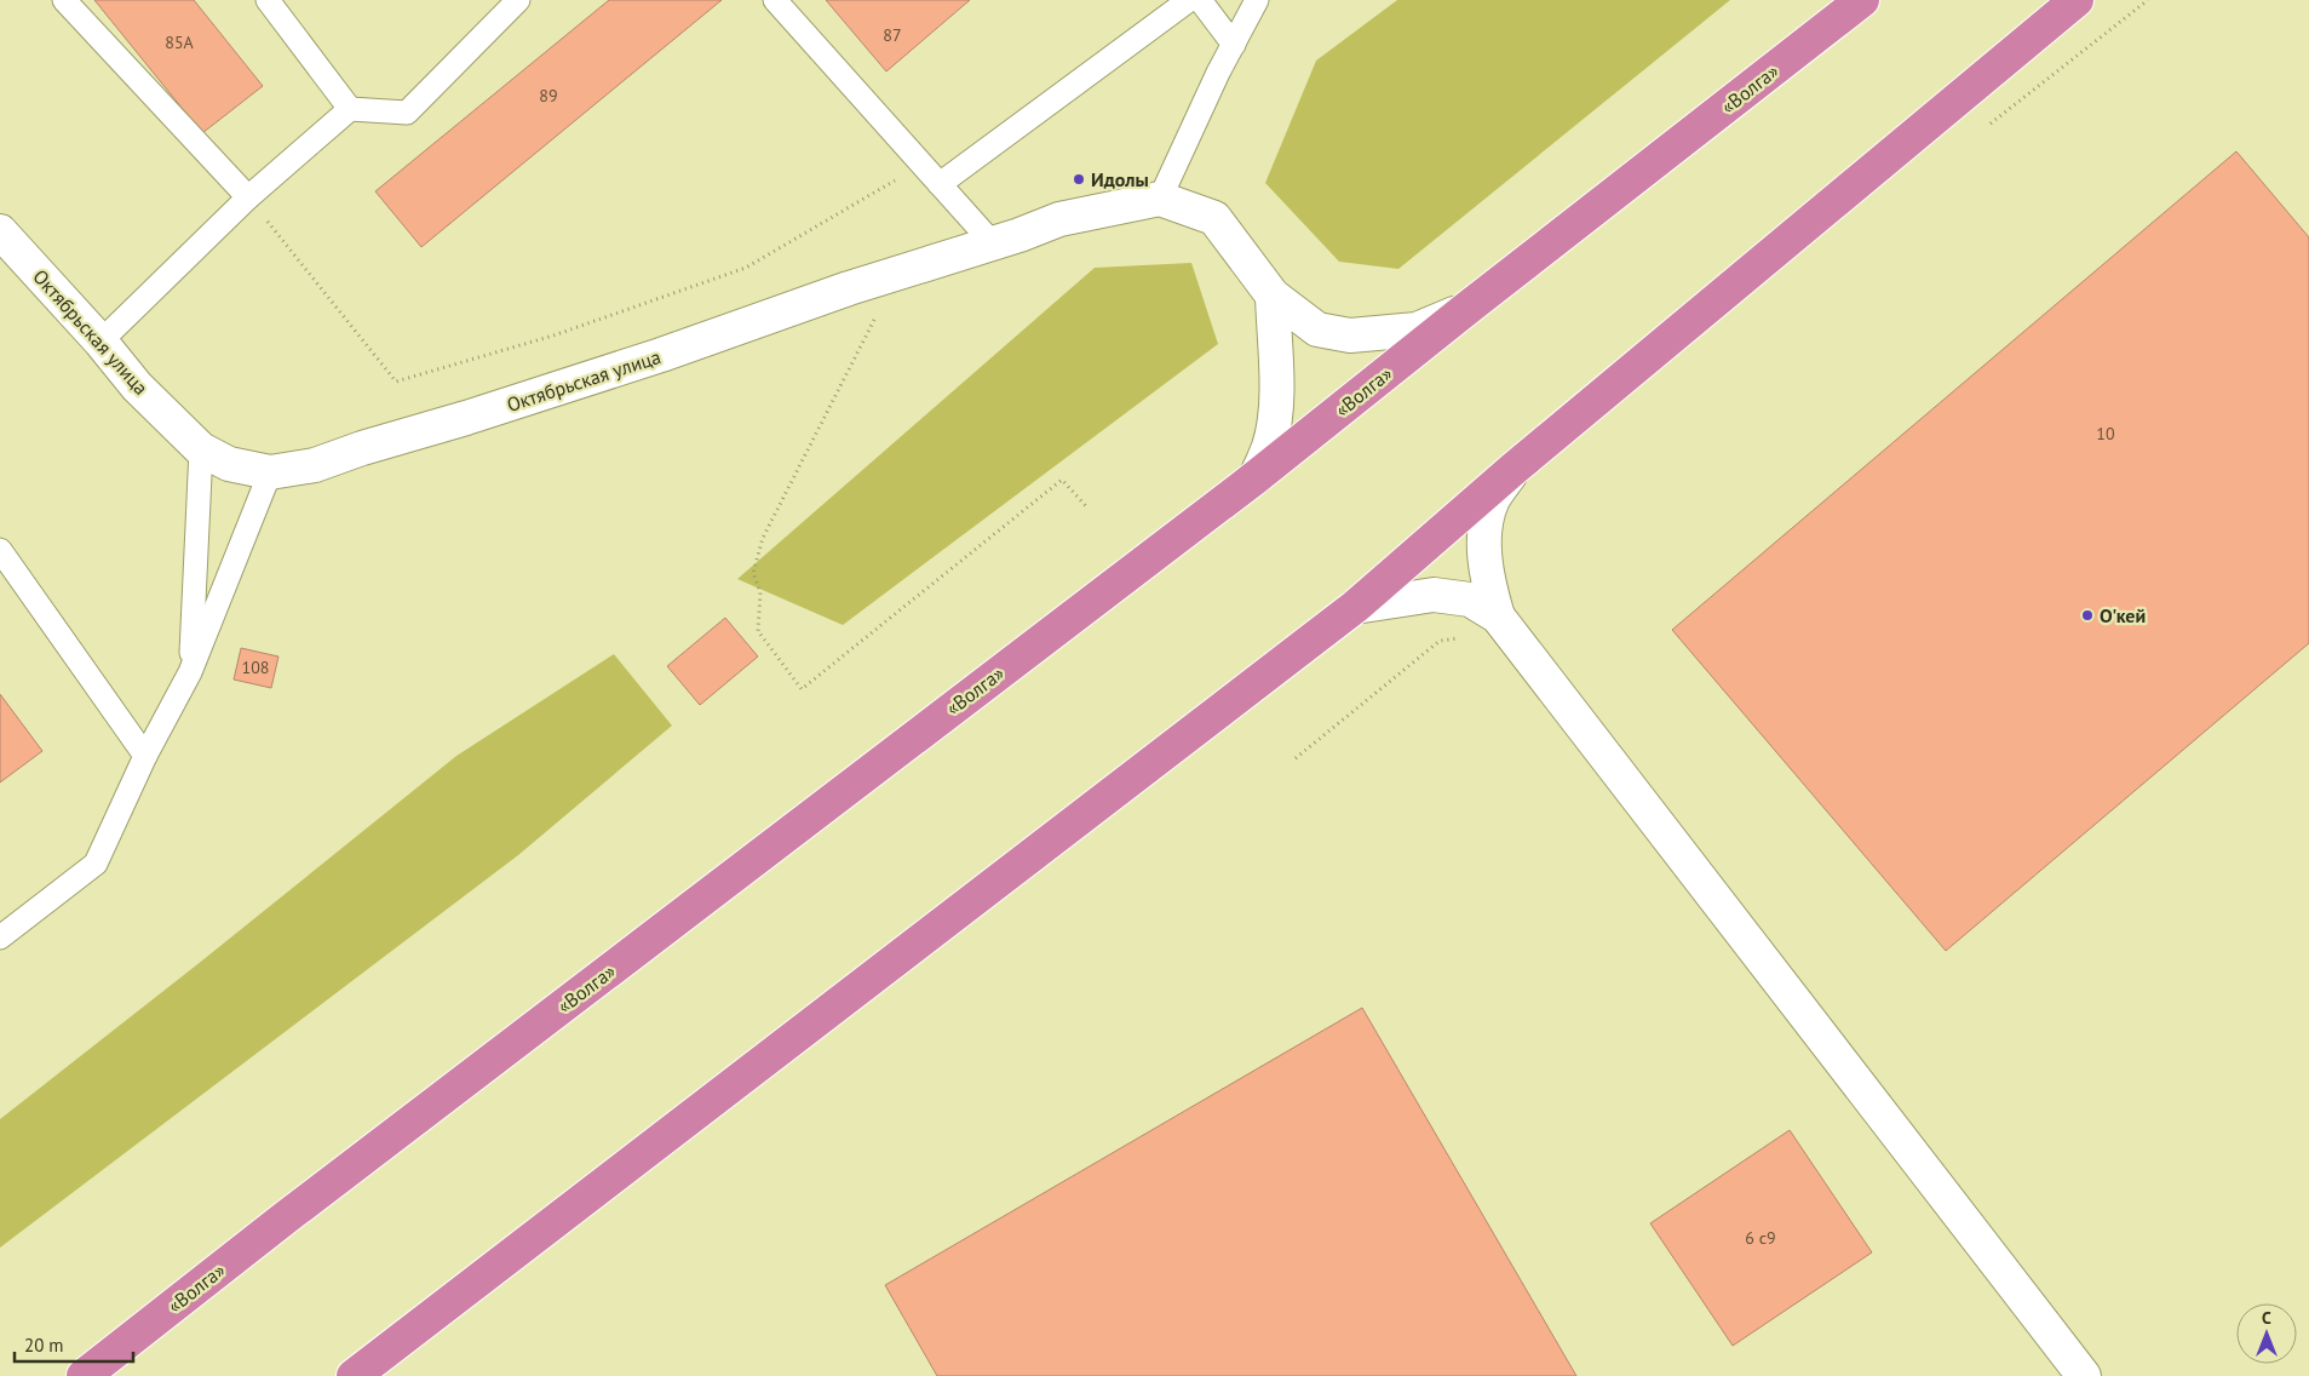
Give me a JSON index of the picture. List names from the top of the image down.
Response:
{
  "streets": {
    "highway": ["«Волга»"],
    "street": ["Октябрьская улица"]
  },
  "places": ["Идолы", "О'кей"],
  "house_numbers": [
    "87",
    "85А",
    "89",
    "10",
    "108",
    "6 с9"
  ],
  "scale_bar": "20 m",
  "north": "top"
}
